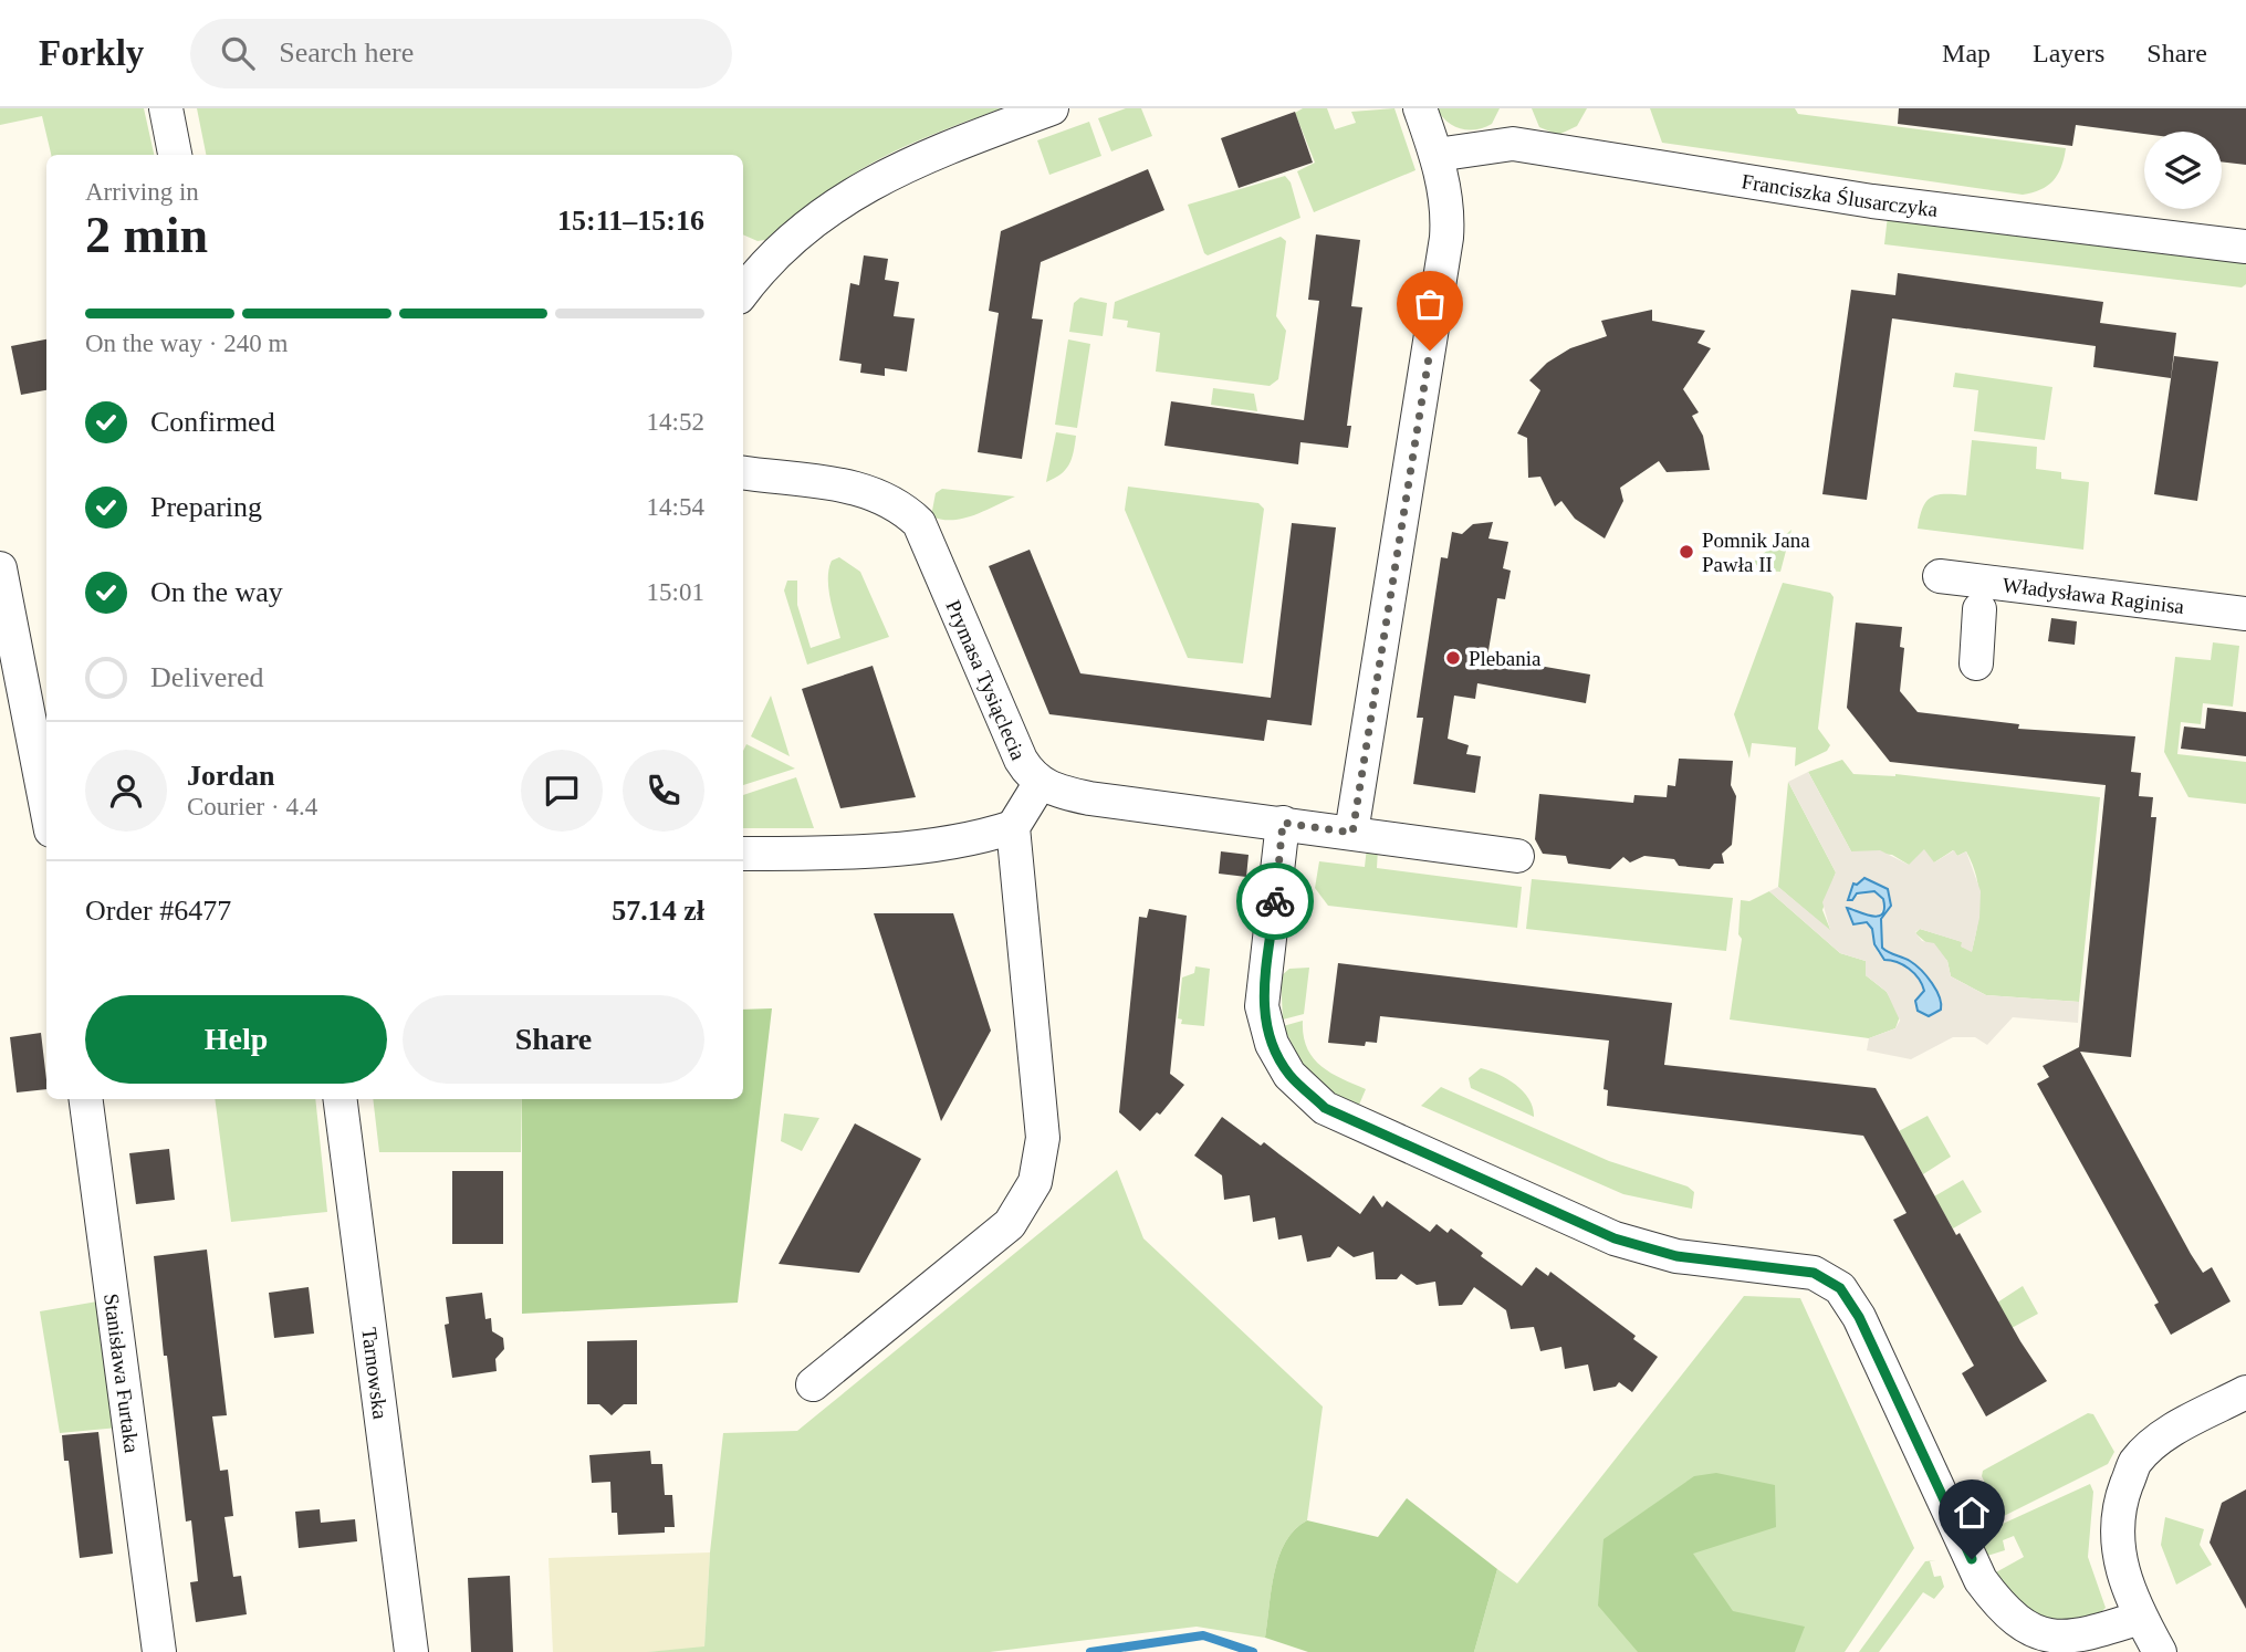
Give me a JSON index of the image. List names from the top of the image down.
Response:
{
  "streets": {
    "street": [
      "Franciszka Ślusarczyka",
      "Władysława Raginisa",
      "Prymasa Tysiąclecia",
      "Stanisława Furtaka",
      "Tarnowska"
    ]
  },
  "places": ["Pomnik Jana Pawła II", "Plebania"],
  "page": {
    "header": "Forkly",
    "search": "Search here",
    "nav": ["Map", "Layers", "Share"],
    "heading": ["2 min", "Arriving in", "15:11–15:16"],
    "panel": [
      "Jordan",
      "Courier · 4.4",
      "Order #6477",
      "57.14 zł"
    ],
    "bar": "On the way · 240 m",
    "list": [
      ["Confirmed", "14:52"],
      ["Preparing", "14:54"],
      ["On the way", "15:01"],
      "Delivered"
    ],
    "buttons": ["Help", "Share"]
  }
}
